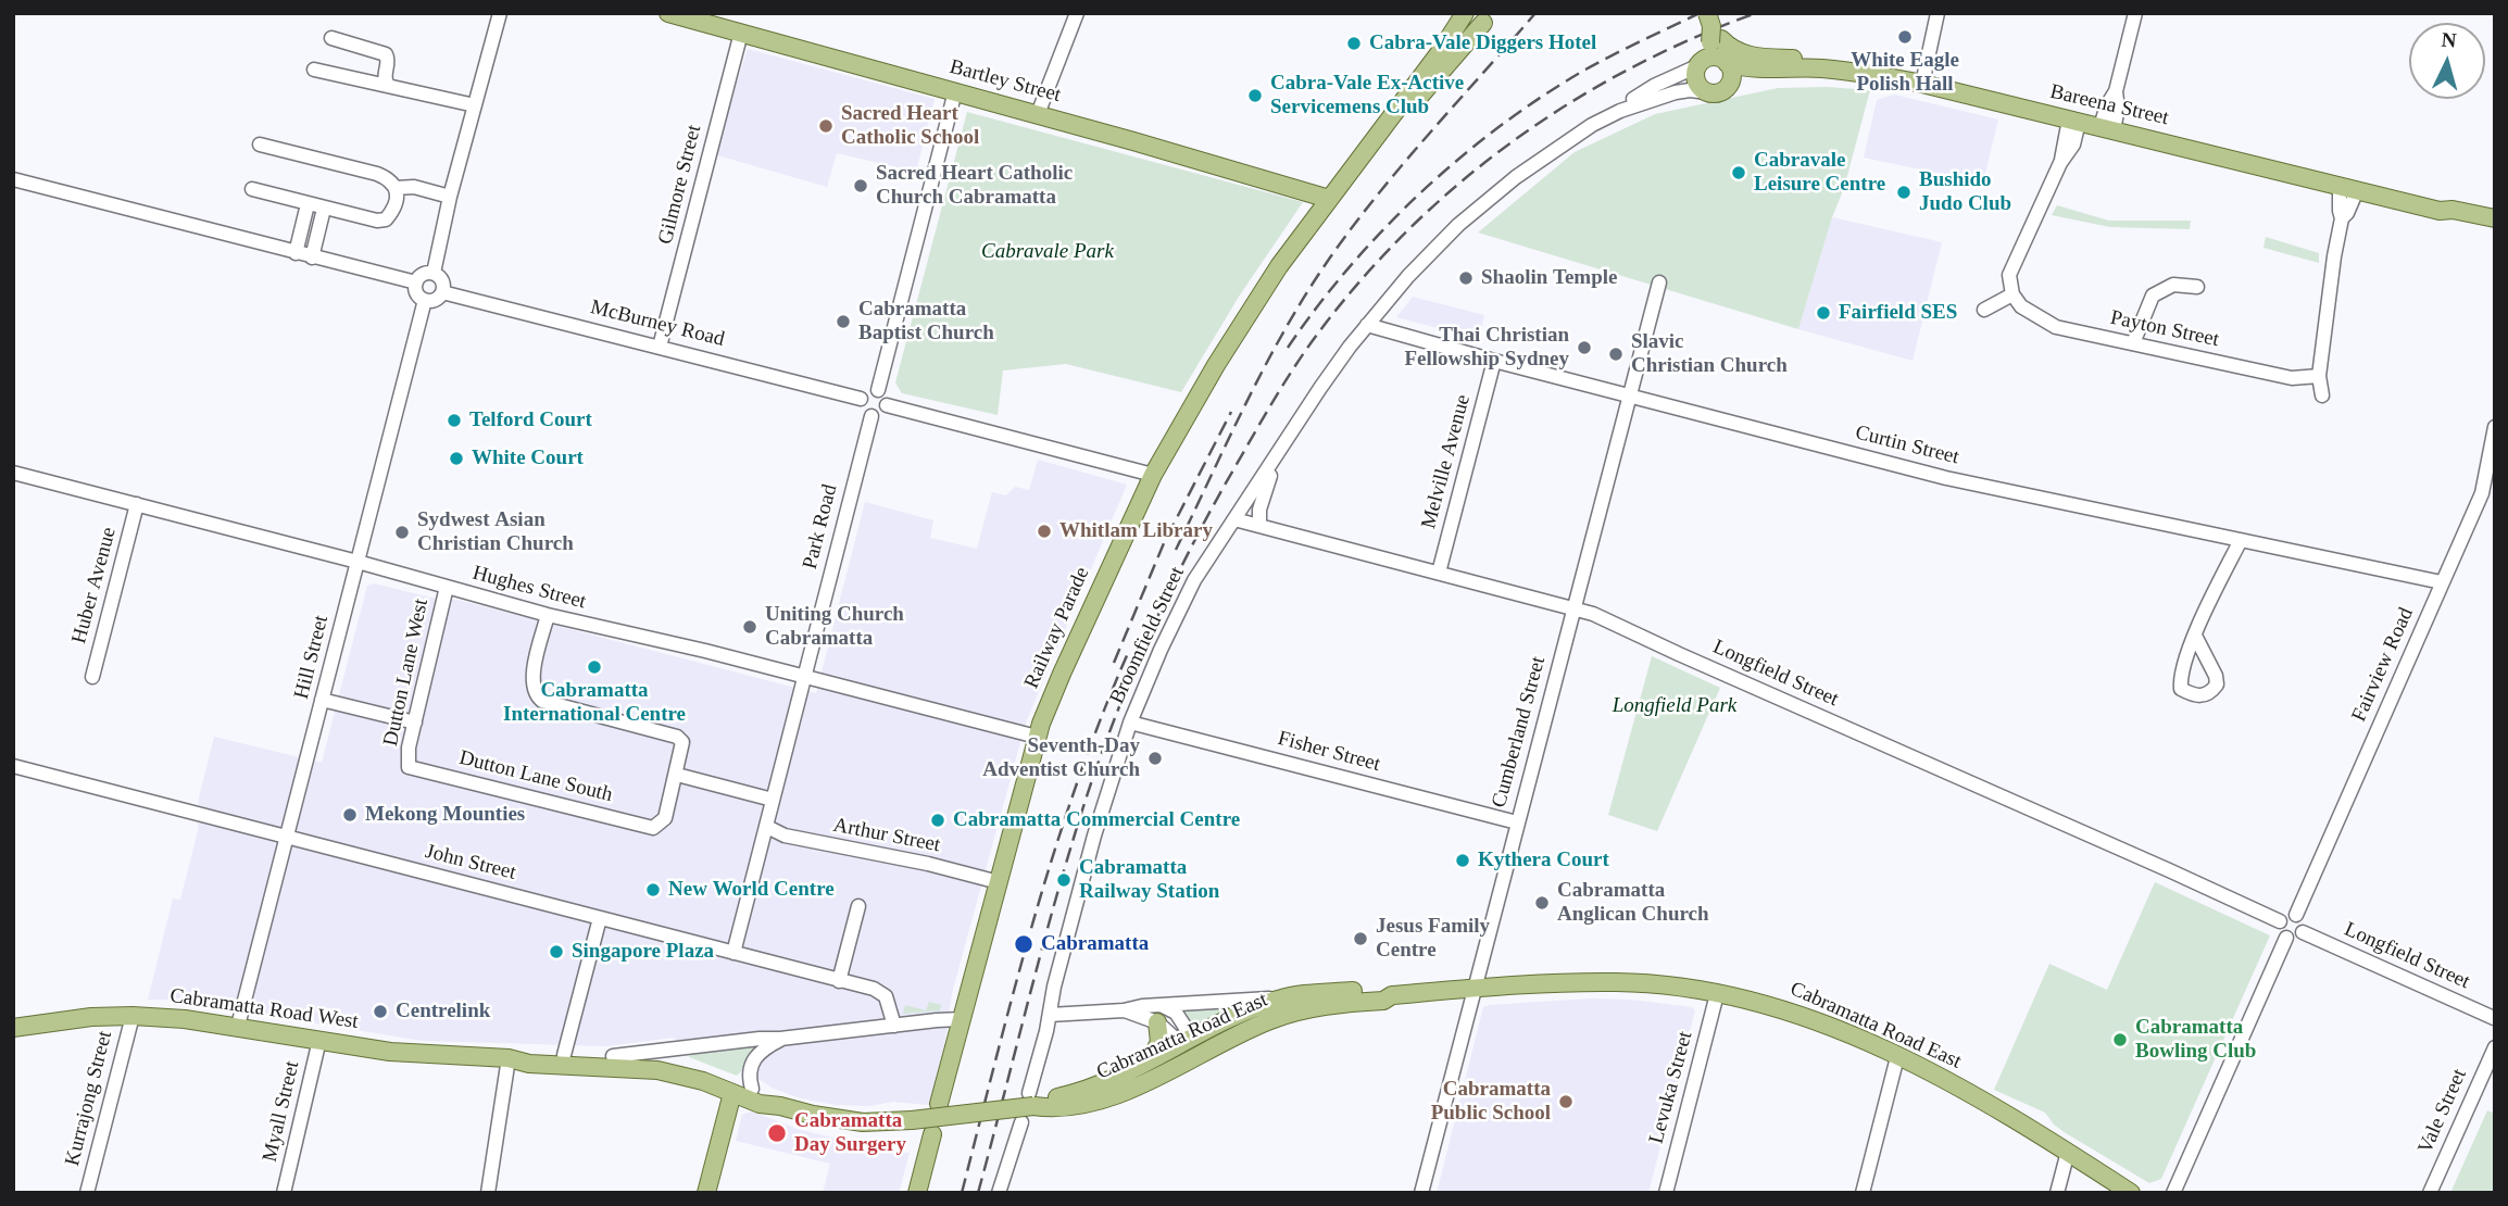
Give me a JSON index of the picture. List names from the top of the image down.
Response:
{
  "streets": {
    "main road": [
      "Bartley Street",
      "Bareena Street",
      "Railway Parade",
      "Cabramatta Road West",
      "Cabramatta Road East"
    ],
    "street": [
      "Gilmore Street",
      "McBurney Road",
      "Payton Street",
      "Curtin Street",
      "Melville Avenue",
      "Park Road",
      "Huber Avenue",
      "Hughes Street",
      "Broomfield Street",
      "Hill Street",
      "Fairview Road",
      "Dutton Lane West",
      "Longfield Street",
      "Cumberland Street",
      "Fisher Street",
      "Dutton Lane South",
      "Arthur Street",
      "John Street",
      "Levuka Street",
      "Kurrajong Street",
      "Myall Street",
      "Vale Street"
    ]
  },
  "crossings": [
    ["Bartley Street", "Gilmore Street"],
    ["Bartley Street", "Railway Parade"],
    ["Gilmore Street", "McBurney Road"],
    ["McBurney Road", "Park Road"],
    ["McBurney Road", "Hill Street"],
    ["Curtin Street", "Melville Avenue"],
    ["Curtin Street", "Broomfield Street"],
    ["Curtin Street", "Fairview Road"],
    ["Curtin Street", "Cumberland Street"],
    ["Melville Avenue", "Longfield Street"],
    ["Park Road", "Hughes Street"],
    ["Park Road", "Arthur Street"],
    ["Park Road", "John Street"],
    ["Huber Avenue", "Hughes Street"],
    ["Hughes Street", "Railway Parade"],
    ["Hughes Street", "Hill Street"],
    ["Hughes Street", "Dutton Lane West"],
    ["Railway Parade", "Arthur Street"],
    ["Railway Parade", "Cabramatta Road West"],
    ["Broomfield Street", "Longfield Street"],
    ["Broomfield Street", "Fisher Street"],
    ["Broomfield Street", "Cabramatta Road East"],
    ["Hill Street", "John Street"],
    ["Hill Street", "Cabramatta Road West"],
    ["Fairview Road", "Longfield Street"],
    ["Dutton Lane West", "Dutton Lane South"],
    ["Longfield Street", "Cumberland Street"],
    ["Cumberland Street", "Fisher Street"],
    ["Cumberland Street", "Cabramatta Road East"],
    ["John Street", "Cabramatta Road West"],
    ["Cabramatta Road West", "Cabramatta Road East"],
    ["Cabramatta Road West", "Kurrajong Street"],
    ["Cabramatta Road West", "Myall Street"],
    ["Cabramatta Road East", "Levuka Street"]
  ],
  "parks": ["Cabravale Park", "Longfield Park"],
  "places": [
    "White Eagle Polish Hall",
    "Cabra-Vale Diggers Hotel",
    "Cabra-Vale Ex-Active Servicemens Club",
    "Sacred Heart Catholic School",
    "Cabravale Leisure Centre",
    "Sacred Heart Catholic Church Cabramatta",
    "Bushido Judo Club",
    "Shaolin Temple",
    "Fairfield SES",
    "Cabramatta Baptist Church",
    "Thai Christian Fellowship Sydney",
    "Slavic Christian Church",
    "Telford Court",
    "White Court",
    "Whitlam Library",
    "Sydwest Asian Christian Church",
    "Uniting Church Cabramatta",
    "Cabramatta International Centre",
    "Seventh-Day Adventist Church",
    "Mekong Mounties",
    "Cabramatta Commercial Centre",
    "Kythera Court",
    "Cabramatta Railway Station",
    "New World Centre",
    "Cabramatta Anglican Church",
    "Jesus Family Centre",
    "Cabramatta",
    "Singapore Plaza",
    "Centrelink",
    "Cabramatta Bowling Club",
    "Cabramatta Public School",
    "Cabramatta Day Surgery"
  ],
  "north": "top"
}
